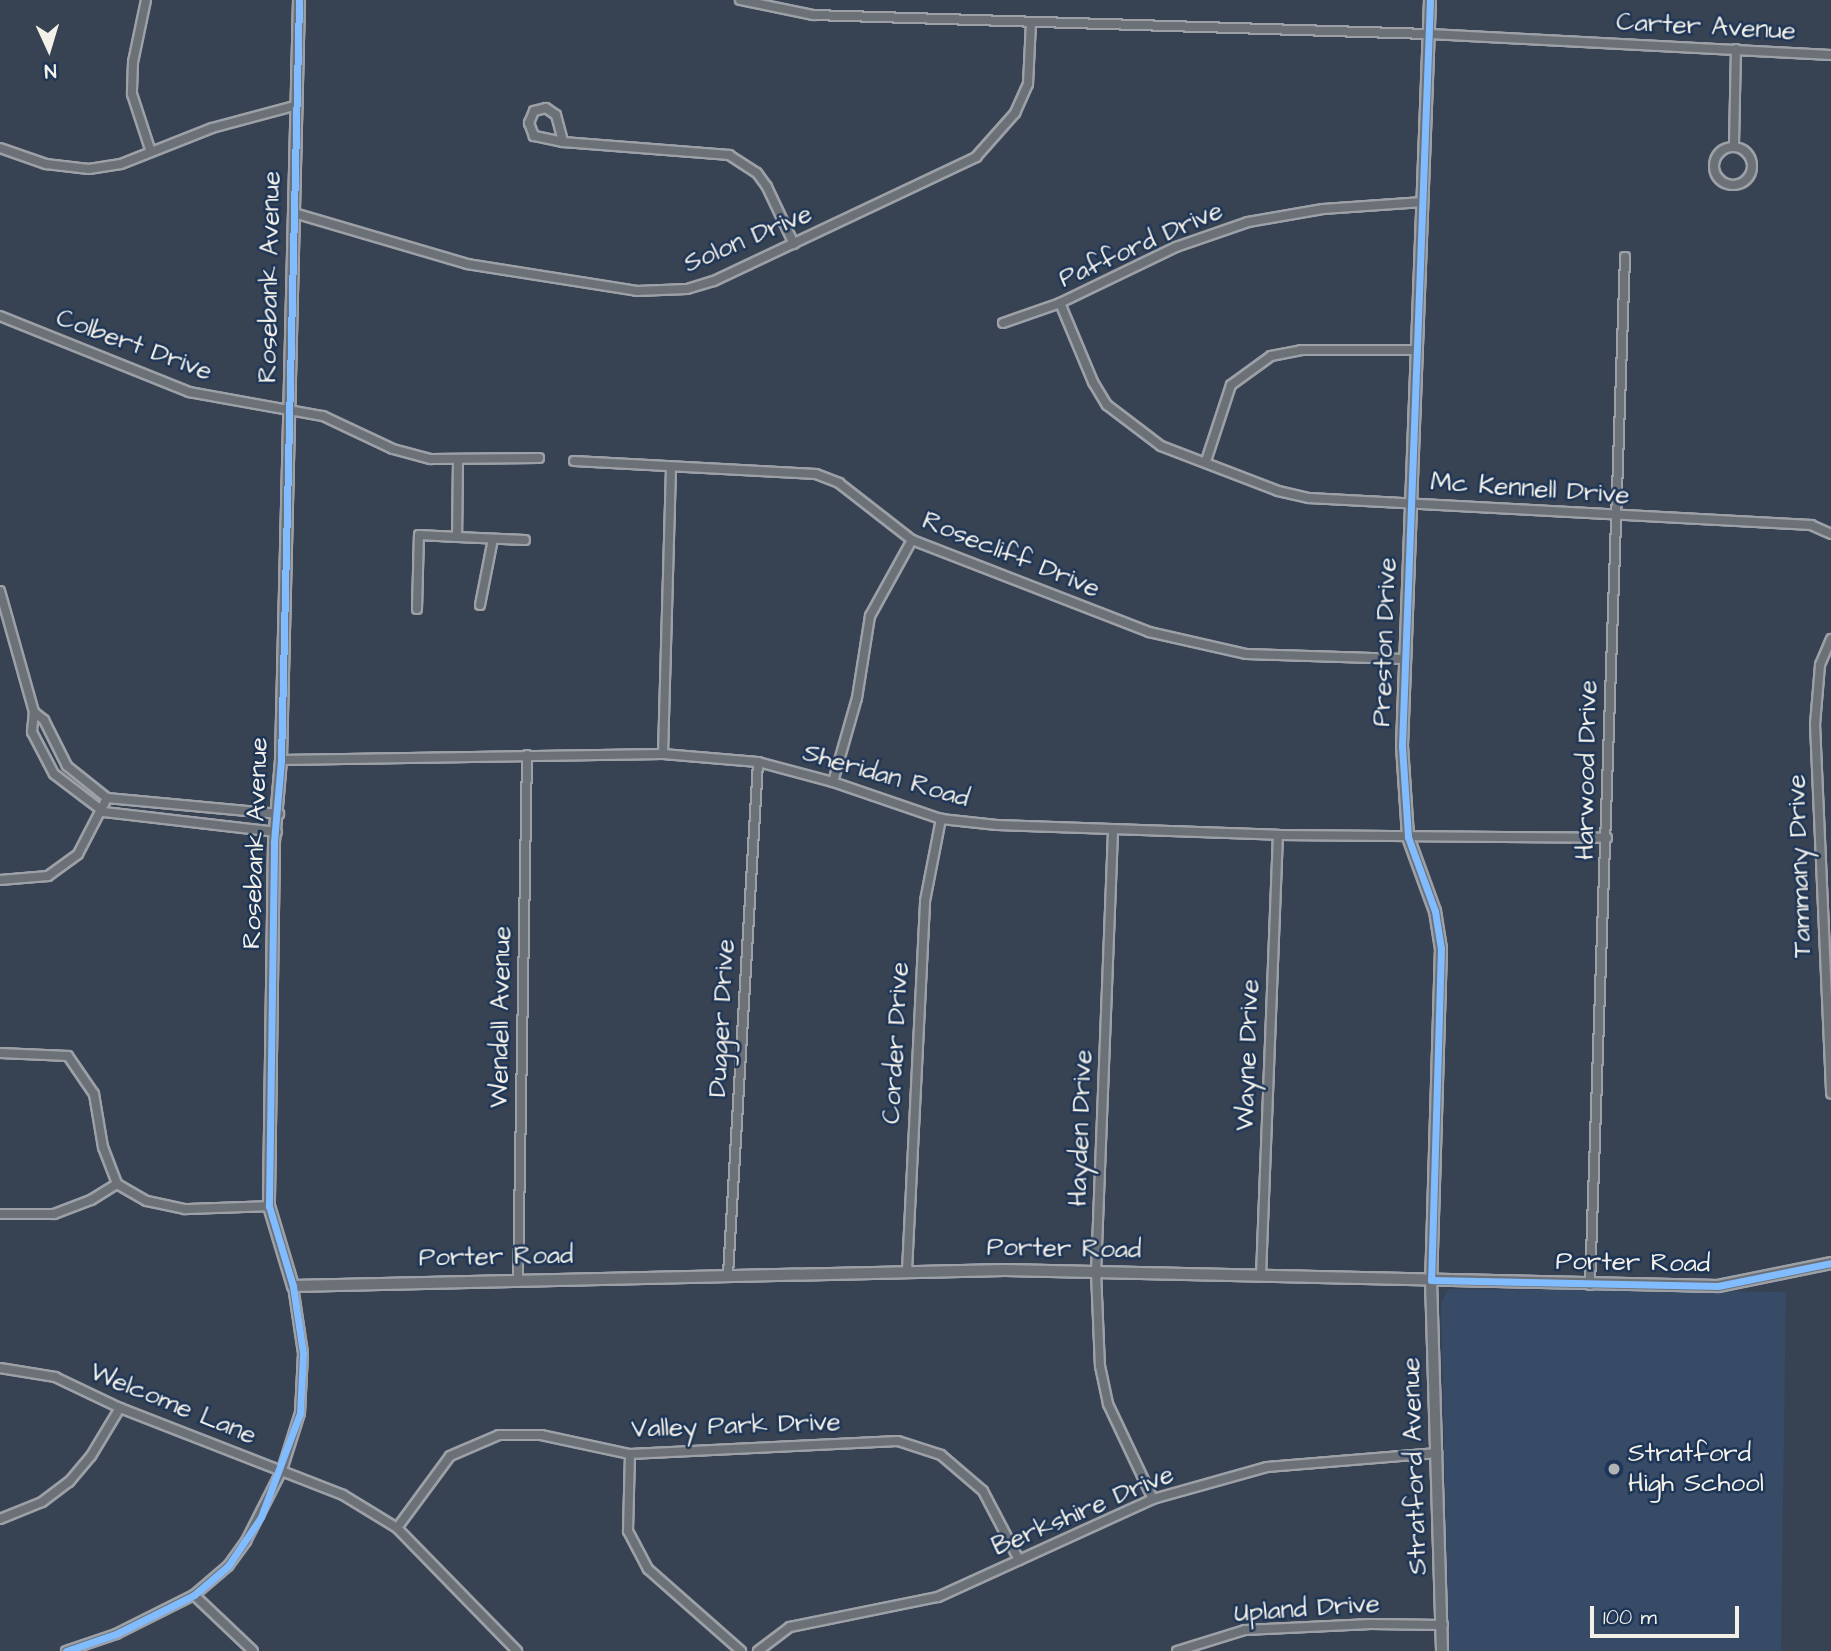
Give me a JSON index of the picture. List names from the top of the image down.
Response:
{
  "streets": {
    "street": [
      "Carter Avenue",
      "Solon Drive",
      "Pafford Drive",
      "Rosebank Avenue",
      "Colbert Drive",
      "Mc Kennell Drive",
      "Rosecliff Drive",
      "Preston Drive",
      "Harwood Drive",
      "Sheridan Road",
      "Tammany Drive",
      "Wendell Avenue",
      "Dugger Drive",
      "Corder Drive",
      "Wayne Drive",
      "Hayden Drive",
      "Porter Road",
      "Welcome Lane",
      "Valley Park Drive",
      "Stratford Avenue",
      "Berkshire Drive",
      "Upland Drive"
    ]
  },
  "crossings": [
    ["Carter Avenue", "Solon Drive"],
    ["Carter Avenue", "Preston Drive"],
    ["Solon Drive", "Rosebank Avenue"],
    ["Pafford Drive", "Mc Kennell Drive"],
    ["Pafford Drive", "Preston Drive"],
    ["Rosebank Avenue", "Colbert Drive"],
    ["Rosebank Avenue", "Sheridan Road"],
    ["Rosebank Avenue", "Porter Road"],
    ["Rosebank Avenue", "Welcome Lane"],
    ["Mc Kennell Drive", "Preston Drive"],
    ["Mc Kennell Drive", "Harwood Drive"],
    ["Rosecliff Drive", "Preston Drive"],
    ["Preston Drive", "Sheridan Road"],
    ["Preston Drive", "Porter Road"],
    ["Preston Drive", "Stratford Avenue"],
    ["Harwood Drive", "Sheridan Road"],
    ["Harwood Drive", "Porter Road"],
    ["Sheridan Road", "Wendell Avenue"],
    ["Sheridan Road", "Dugger Drive"],
    ["Sheridan Road", "Corder Drive"],
    ["Sheridan Road", "Wayne Drive"],
    ["Sheridan Road", "Hayden Drive"],
    ["Wendell Avenue", "Porter Road"],
    ["Dugger Drive", "Porter Road"],
    ["Corder Drive", "Porter Road"],
    ["Wayne Drive", "Porter Road"],
    ["Hayden Drive", "Porter Road"],
    ["Hayden Drive", "Berkshire Drive"],
    ["Porter Road", "Stratford Avenue"],
    ["Welcome Lane", "Valley Park Drive"],
    ["Valley Park Drive", "Berkshire Drive"],
    ["Stratford Avenue", "Berkshire Drive"],
    ["Stratford Avenue", "Upland Drive"]
  ],
  "places": ["Stratford High School"],
  "scale_bar": "100 m",
  "north": "bottom"
}
